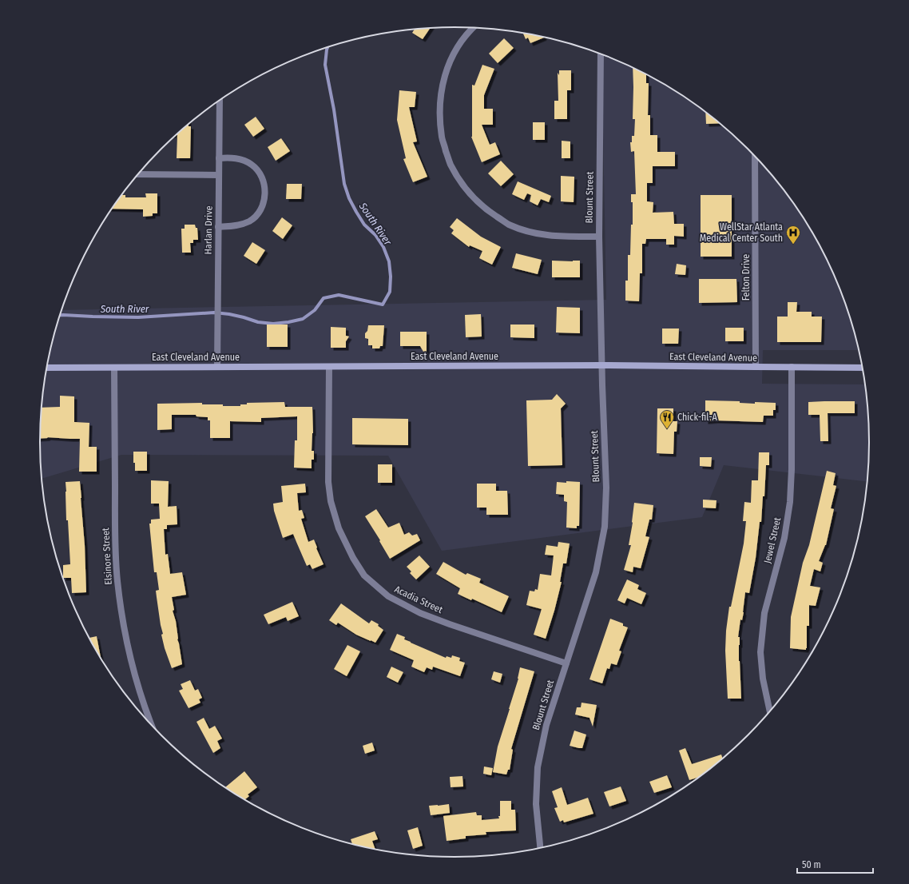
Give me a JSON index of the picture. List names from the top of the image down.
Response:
{
  "streets": {
    "main road": ["East Cleveland Avenue"],
    "street": [
      "Blount Street",
      "Harlan Drive",
      "Felton Drive",
      "Jewel Street",
      "Elsinore Street",
      "Acadia Street"
    ]
  },
  "crossings": [
    ["Blount Street", "East Cleveland Avenue"],
    ["Blount Street", "Acadia Street"],
    ["Harlan Drive", "East Cleveland Avenue"],
    ["Felton Drive", "East Cleveland Avenue"],
    ["East Cleveland Avenue", "Jewel Street"],
    ["East Cleveland Avenue", "Elsinore Street"],
    ["East Cleveland Avenue", "Acadia Street"]
  ],
  "water": ["South River"],
  "places": {
    "hospital": ["WellStar Atlanta Medical Center South"],
    "restaurant": ["Chick-fil-A"]
  },
  "scale_bar": "50 m"
}
